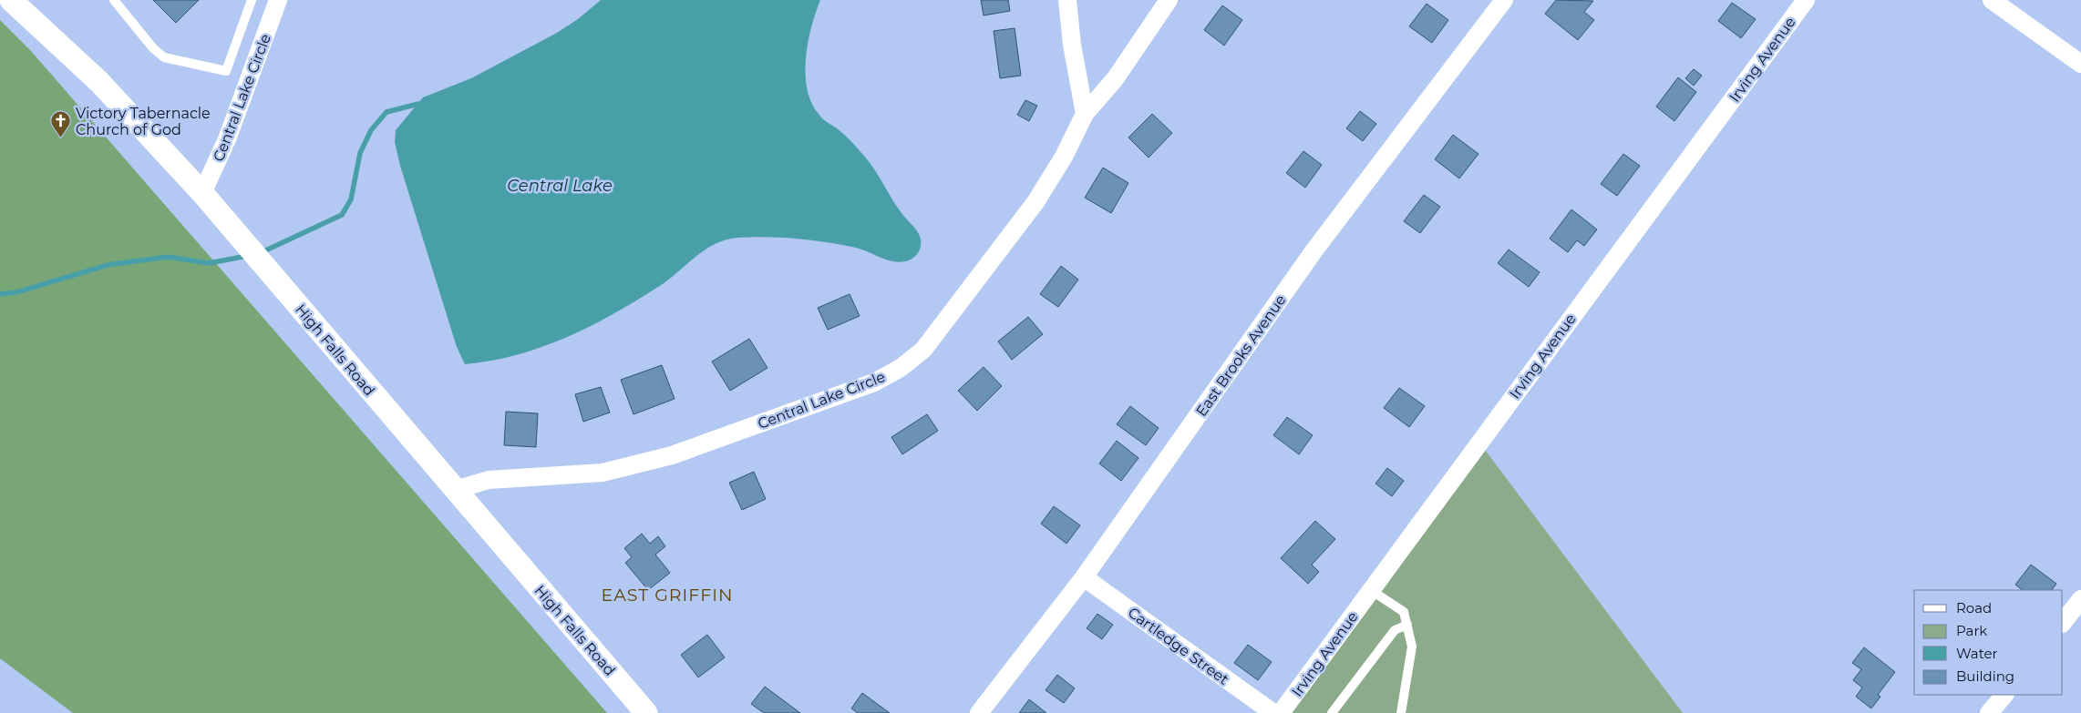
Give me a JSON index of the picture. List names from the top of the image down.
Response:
{
  "streets": {
    "street": [
      "Irving Avenue",
      "Central Lake Circle",
      "High Falls Road",
      "East Brooks Avenue",
      "Cartledge Street"
    ]
  },
  "crossings": [
    ["Central Lake Circle", "High Falls Road"],
    ["East Brooks Avenue", "Cartledge Street"]
  ],
  "districts": ["EAST GRIFFIN"],
  "water": ["Central Lake"],
  "places": {
    "church": ["Victory Tabernacle Church of God"]
  },
  "legend": [
    "Road",
    "Park",
    "Water",
    "Building"
  ]
}
